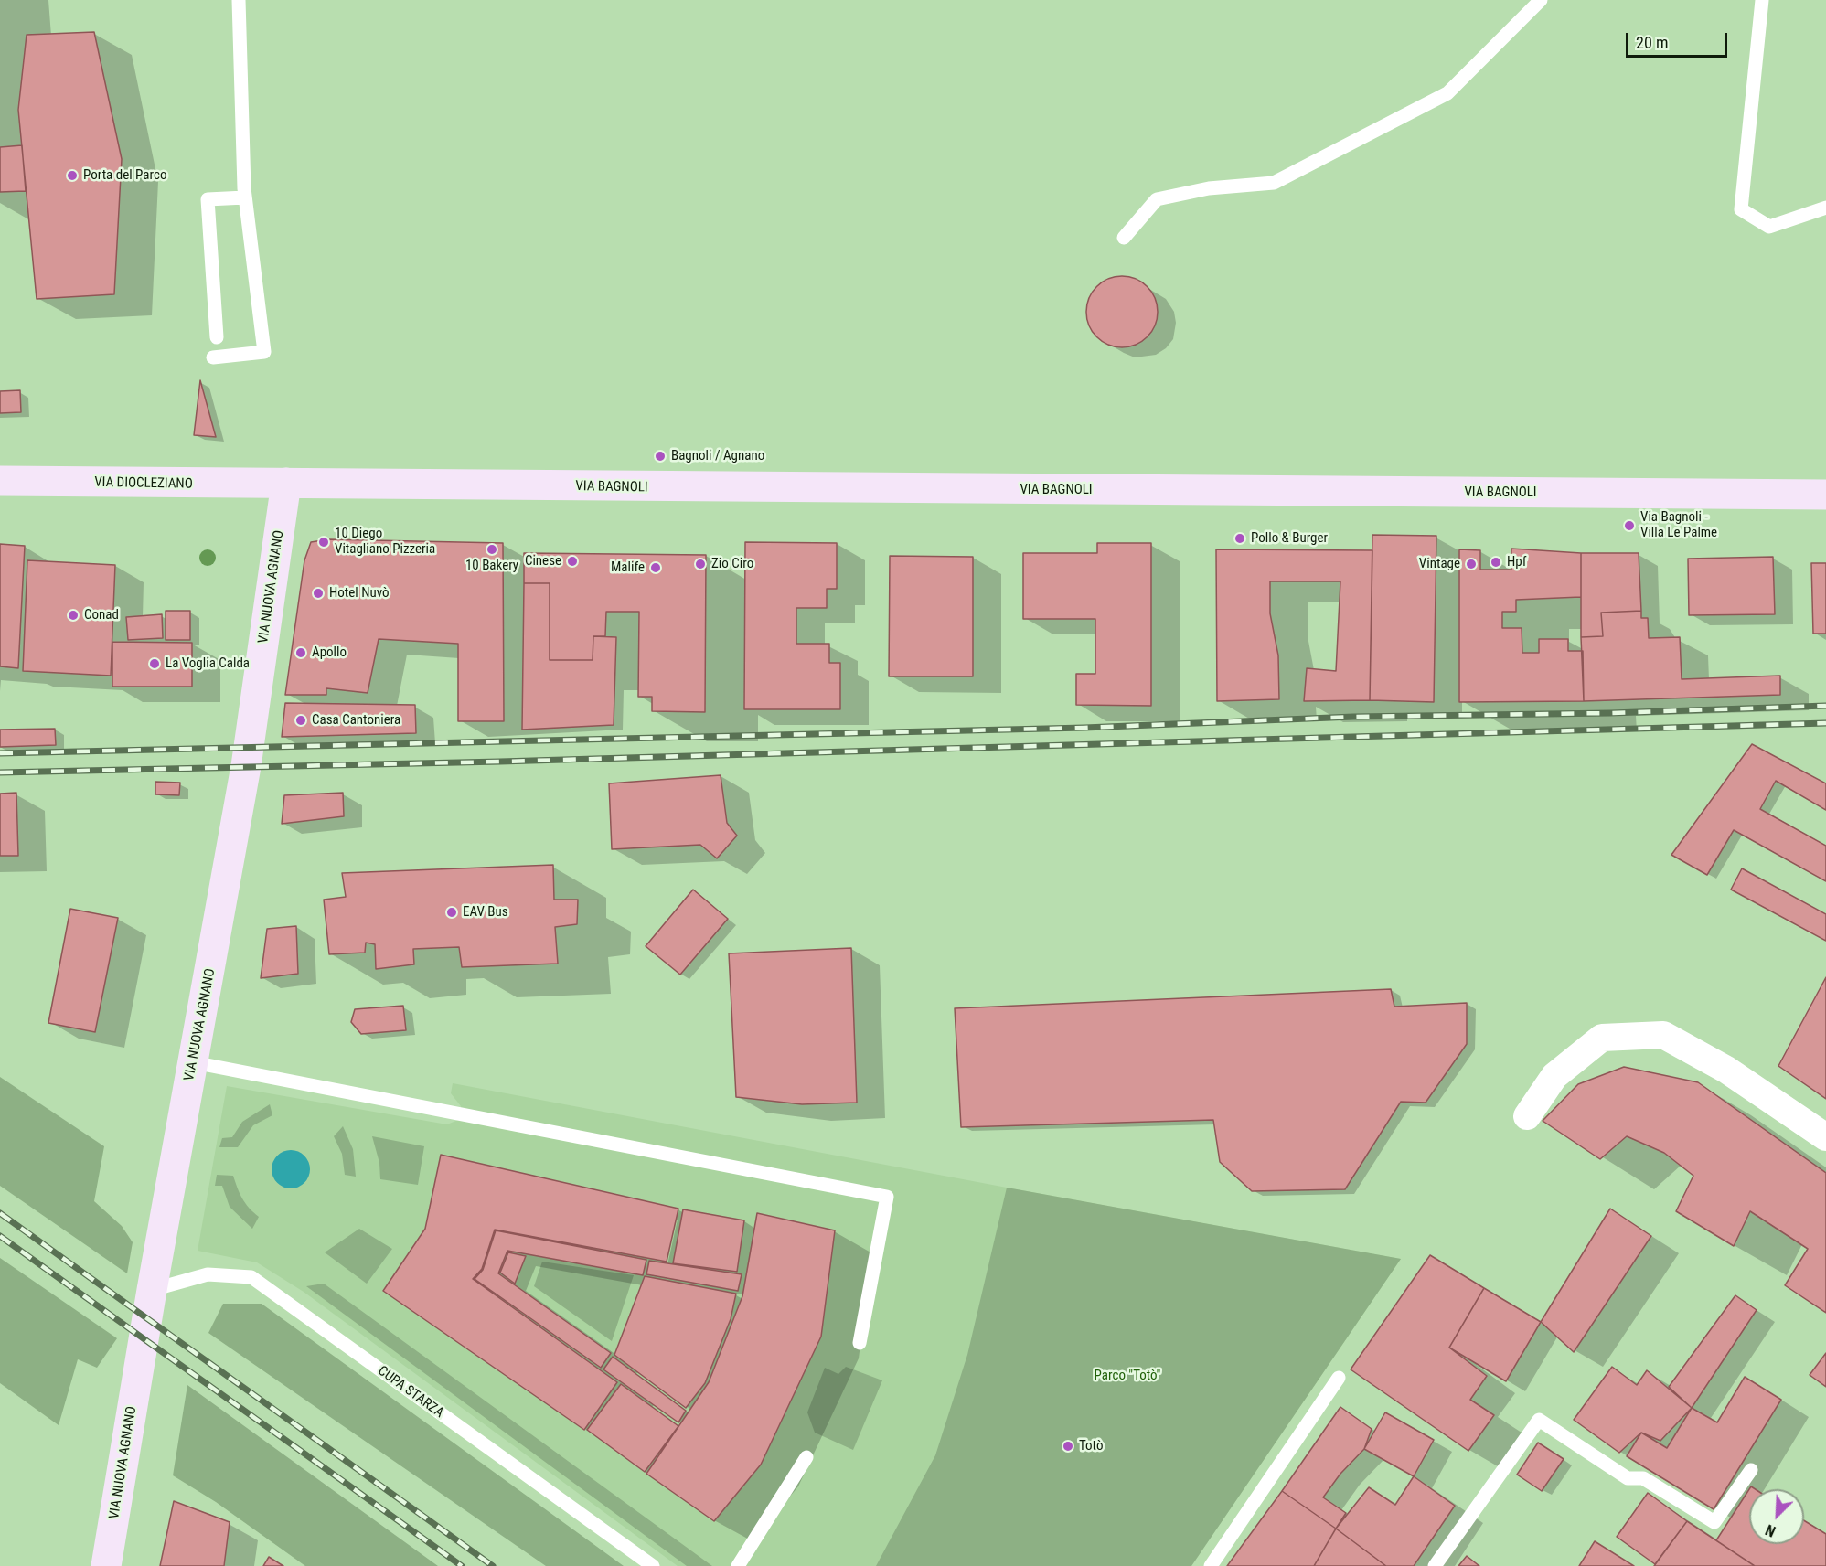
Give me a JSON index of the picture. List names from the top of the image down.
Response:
{
  "streets": {
    "street": ["VIA DIOCLEZIANO", "VIA BAGNOLI", "VIA NUOVA AGNANO"],
    "lane": ["CUPA STARZA"]
  },
  "crossings": [
    ["VIA DIOCLEZIANO", "VIA BAGNOLI"],
    ["VIA DIOCLEZIANO", "VIA NUOVA AGNANO"],
    ["VIA BAGNOLI", "VIA NUOVA AGNANO"],
    ["VIA NUOVA AGNANO", "CUPA STARZA"]
  ],
  "parks": ["Parco \"Totò\""],
  "places": [
    "Porta del Parco",
    "Bagnoli / Agnano",
    "Via Bagnoli - Villa Le Palme",
    "Pollo & Burger",
    "10 Diego Vitagliano Pizzeria",
    "10 Bakery",
    "Cinese",
    "Hpf",
    "Zio Ciro",
    "Vintage",
    "Malife",
    "Hotel Nuvò",
    "Conad",
    "Apollo",
    "La Voglia Calda",
    "Casa Cantoniera",
    "EAV Bus",
    "Totò"
  ],
  "scale_bar": "20 m",
  "north": "bottom left"
}
